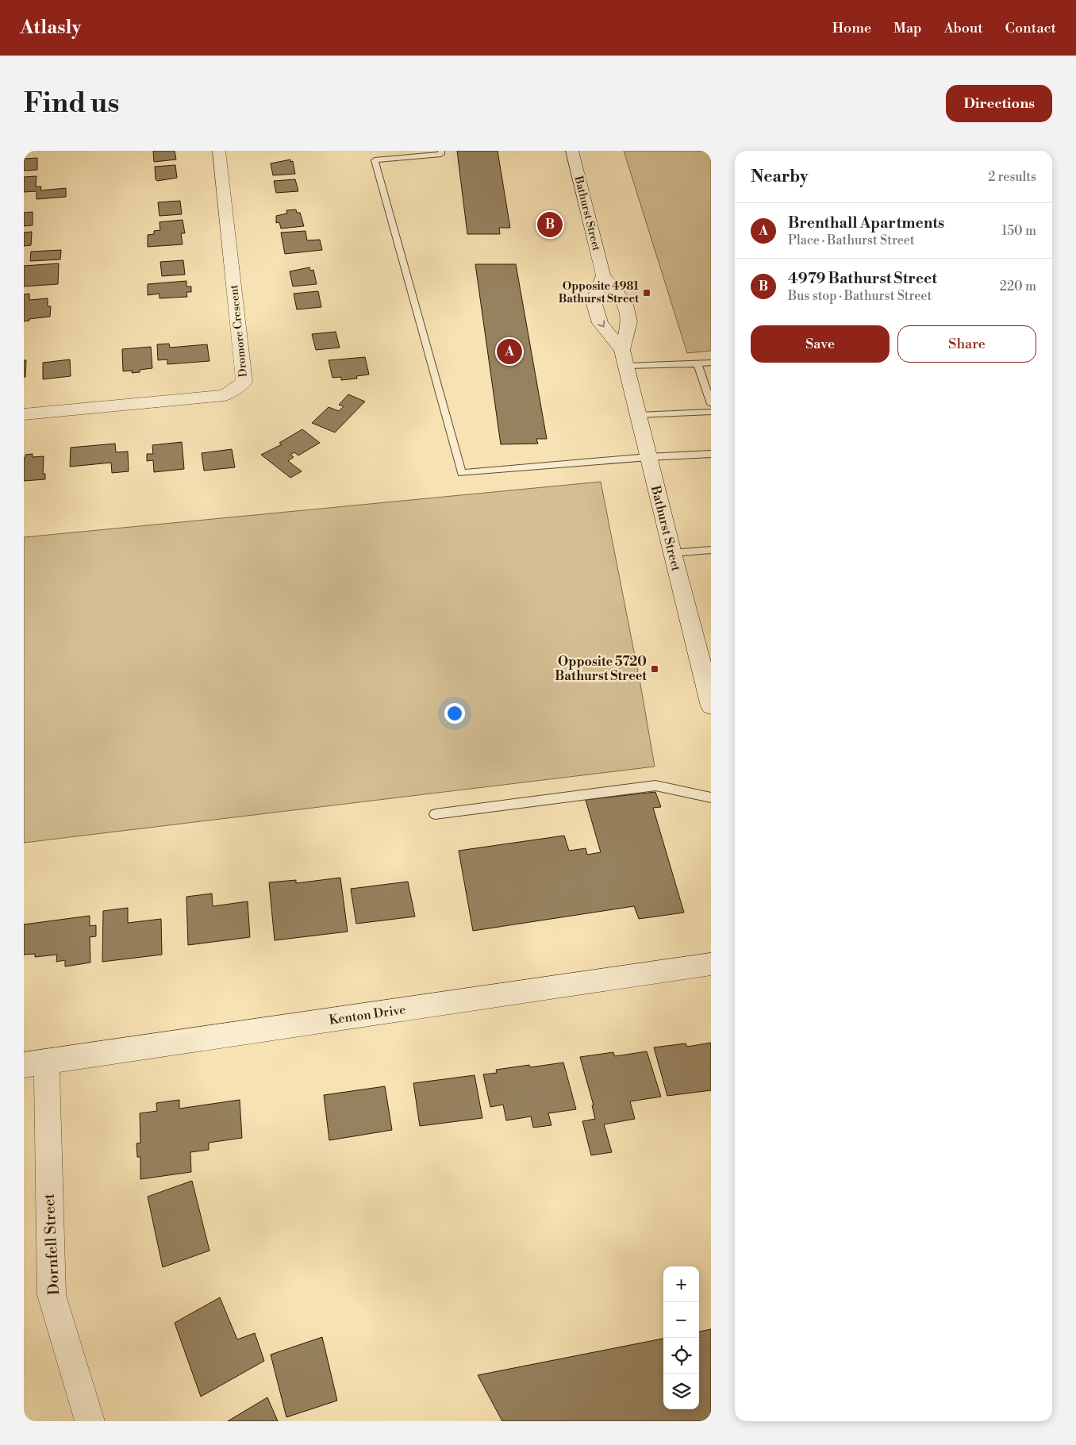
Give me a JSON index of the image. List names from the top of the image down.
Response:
{
  "streets": {
    "street": [
      "Bathurst Street",
      "Dromore Crescent",
      "Kenton Drive",
      "Dornfell Street"
    ]
  },
  "crossings": [
    ["Kenton Drive", "Dornfell Street"]
  ],
  "places": {
    "transit": ["Opposite 4981 Bathurst Street", "Opposite 5720 Bathurst Street"]
  },
  "page": {
    "header": "Atlasly",
    "nav": [
      "Home",
      "Map",
      "About",
      "Contact"
    ],
    "buttons": [
      "Directions",
      ["Save", "Share"]
    ],
    "title": "Find us",
    "heading": ["Nearby", "2 results"],
    "list": [
      {
        "mark": "A",
        "name": "Brenthall Apartments",
        "note": "Place · Bathurst Street",
        "value": "150 m"
      },
      {
        "mark": "B",
        "name": "4979 Bathurst Street",
        "note": "Bus stop · Bathurst Street",
        "value": "220 m"
      }
    ],
    "pins": ["B", "A"],
    "map_buttons": ["+", "−"]
  }
}
